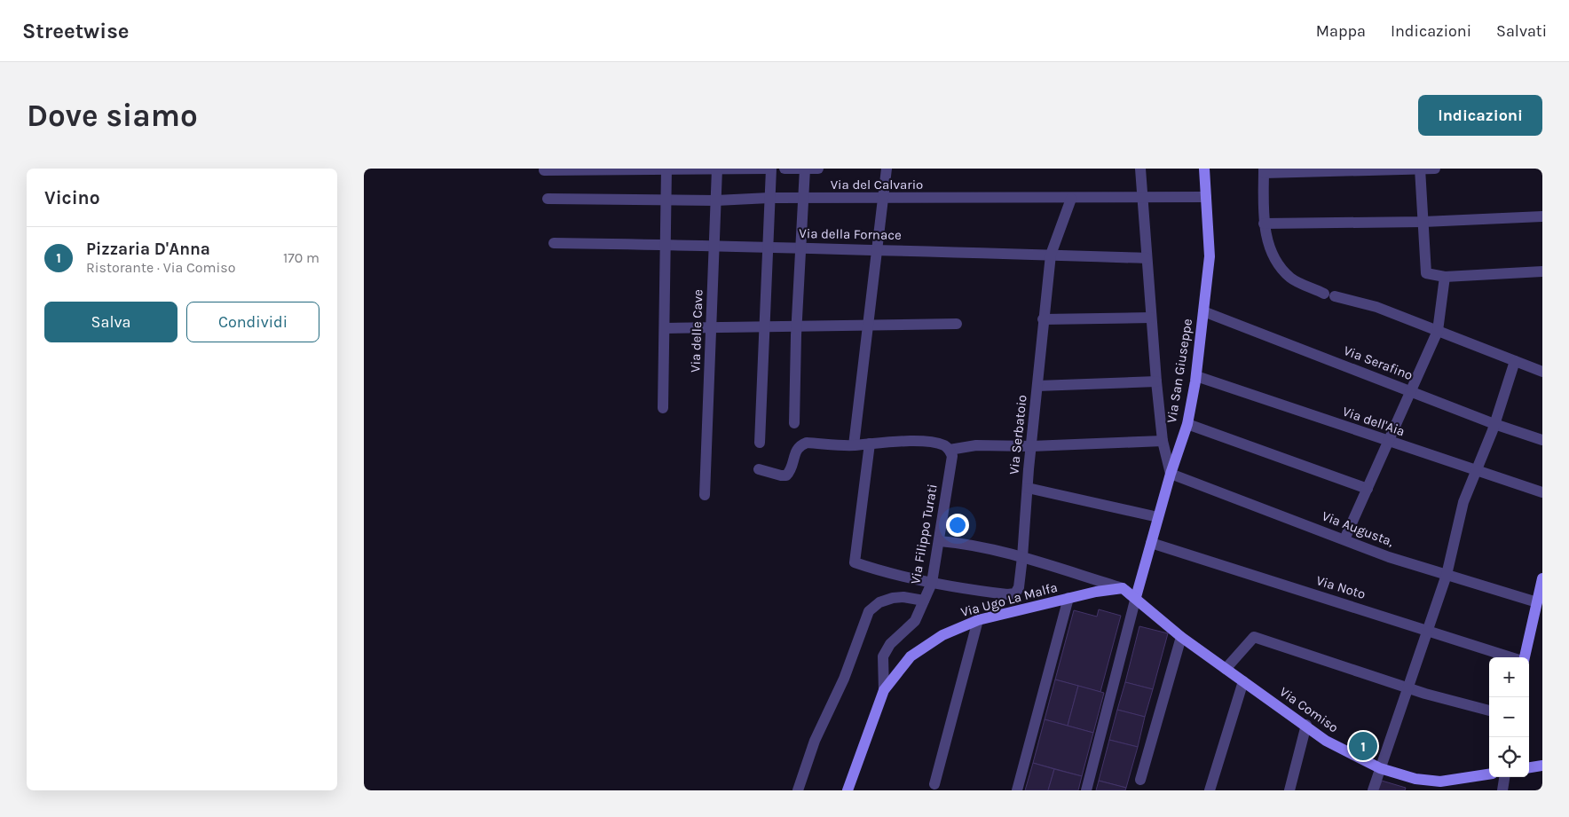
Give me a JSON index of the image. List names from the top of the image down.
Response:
{
  "streets": {
    "street": [
      "Via del Calvario",
      "Via della Fornace",
      "Via delle Cave",
      "Via Serafino",
      "Via San Giuseppe",
      "Via dell'Aia",
      "Via Serbatoio",
      "Via Augusta,",
      "Via Filippo Turati",
      "Via Noto",
      "Via Ugo La Malfa",
      "Via Comiso"
    ]
  },
  "crossings": [
    ["Via del Calvario", "Via delle Cave"],
    ["Via del Calvario", "Via San Giuseppe"],
    ["Via del Calvario", "Via Serbatoio"],
    ["Via della Fornace", "Via delle Cave"],
    ["Via della Fornace", "Via Serbatoio"],
    ["Via Serafino", "Via San Giuseppe"],
    ["Via San Giuseppe", "Via dell'Aia"],
    ["Via San Giuseppe", "Via Augusta,"],
    ["Via San Giuseppe", "Via Noto"],
    ["Via San Giuseppe", "Via Comiso"],
    ["Via Serbatoio", "Via Filippo Turati"],
    ["Via Filippo Turati", "Via Ugo La Malfa"]
  ],
  "page": {
    "header": "Streetwise",
    "nav": ["Mappa", "Indicazioni", "Salvati"],
    "buttons": [
      "Indicazioni",
      ["Salva", "Condividi"]
    ],
    "title": "Dove siamo",
    "heading": "Vicino",
    "list": [
      {
        "mark": "1",
        "name": "Pizzaria D'Anna",
        "note": "Ristorante · Via Comiso",
        "value": "170 m"
      }
    ],
    "map_buttons": ["+", "−"],
    "pins": "1"
  }
}
